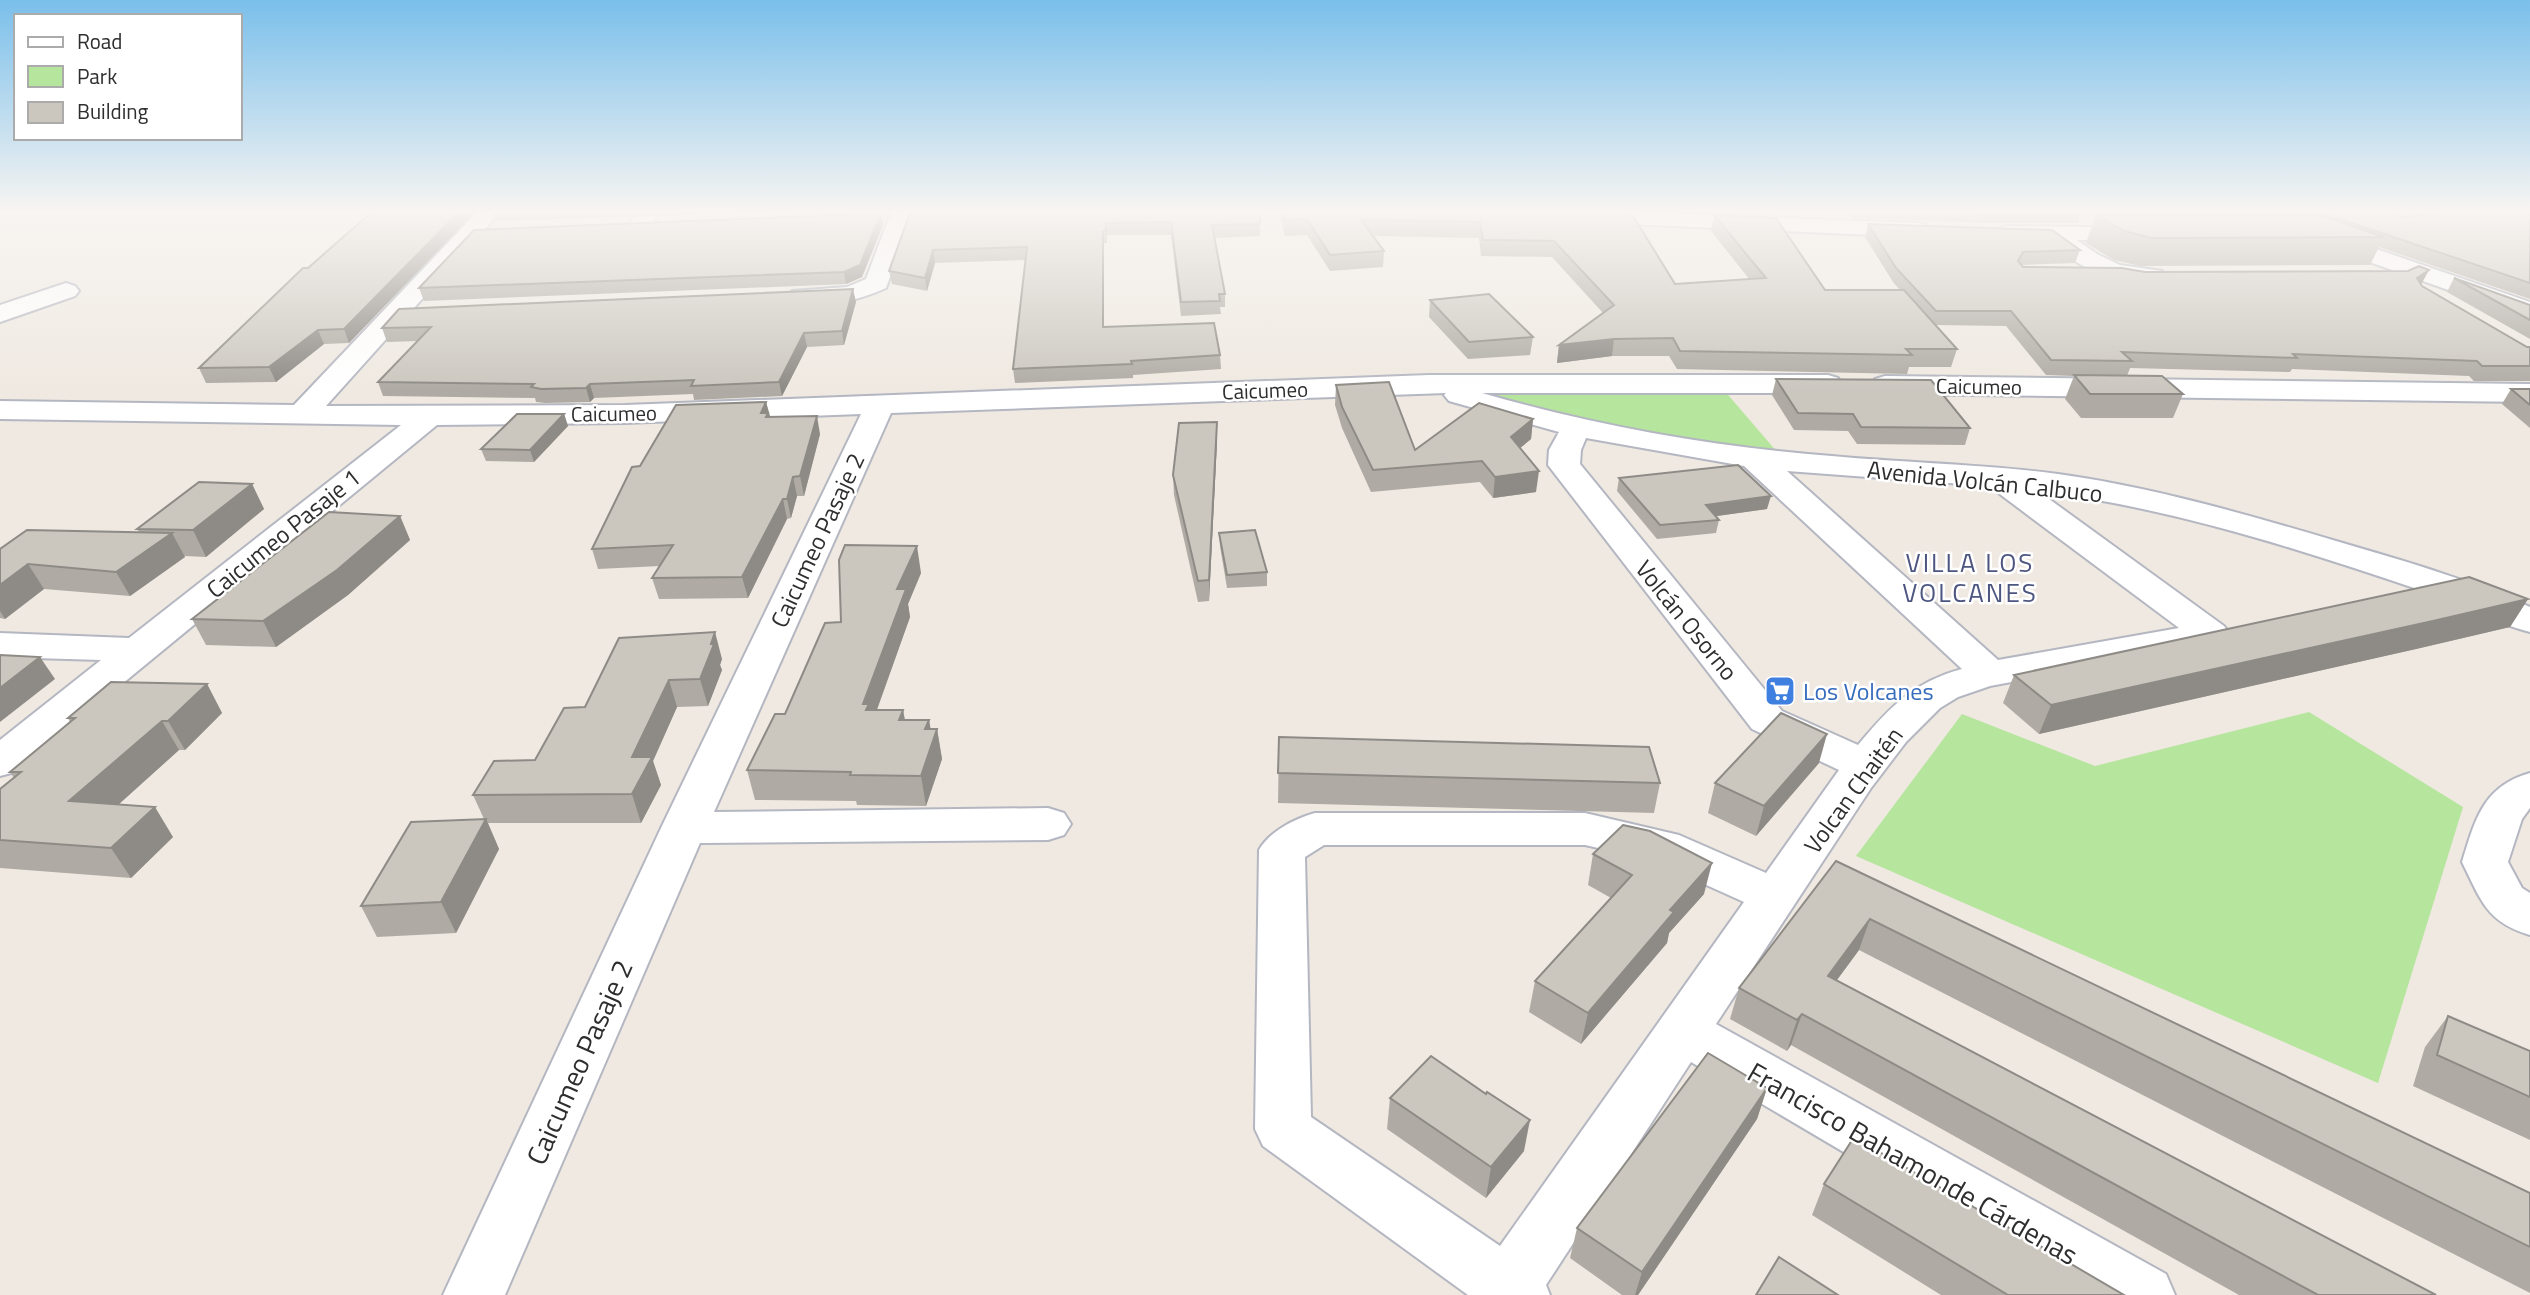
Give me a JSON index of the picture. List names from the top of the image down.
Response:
{
  "streets": {
    "street": [
      "Caicumeo",
      "Avenida Volcán Calbuco",
      "Caicumeo Pasaje 1",
      "Caicumeo Pasaje 2",
      "Volcán Osorno",
      "Volcan Chaitén",
      "Francisco Bahamonde Cárdenas"
    ]
  },
  "crossings": [
    ["Caicumeo", "Avenida Volcán Calbuco"],
    ["Caicumeo", "Caicumeo Pasaje 1"],
    ["Caicumeo", "Caicumeo Pasaje 2"],
    ["Avenida Volcán Calbuco", "Volcán Osorno"],
    ["Avenida Volcán Calbuco", "Volcan Chaitén"],
    ["Volcán Osorno", "Volcan Chaitén"],
    ["Volcan Chaitén", "Francisco Bahamonde Cárdenas"]
  ],
  "districts": ["VILLA LOS VOLCANES"],
  "places": {
    "supermarket": ["Los Volcanes"]
  },
  "legend": ["Road", "Park", "Building"]
}
